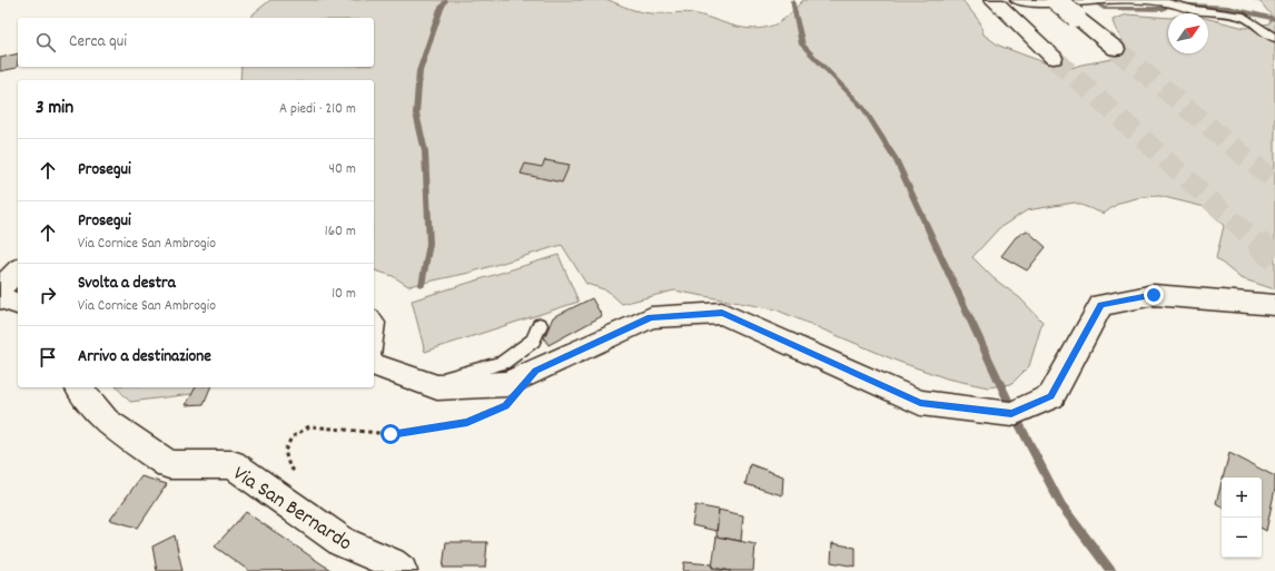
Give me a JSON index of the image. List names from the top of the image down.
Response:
{
  "streets": {
    "main road": ["Via San Bernardo"]
  },
  "north": "top right",
  "page": {
    "search": "Cerca qui",
    "heading": ["3 min", "A piedi · 210 m"],
    "list": [
      ["Prosegui", "40 m"],
      ["Prosegui", "Via Cornice San Ambrogio", "160 m"],
      ["Svolta a destra", "Via Cornice San Ambrogio", "10 m"],
      "Arrivo a destinazione"
    ],
    "map_buttons": ["+", "−"]
  }
}
